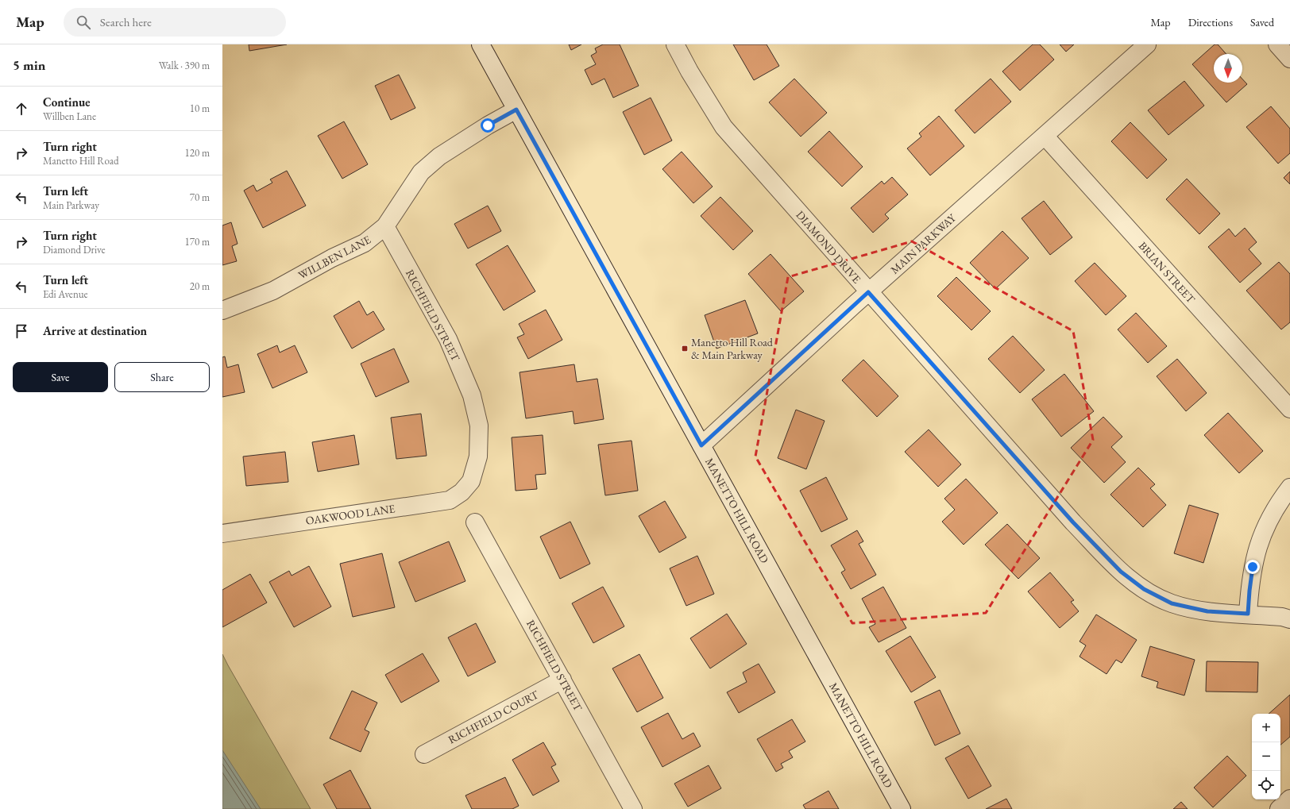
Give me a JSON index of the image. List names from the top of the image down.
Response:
{
  "streets": {
    "street": [
      "MAIN PARKWAY",
      "DIAMOND DRIVE",
      "WILLBEN LANE",
      "BRIAN STREET",
      "RICHFIELD STREET",
      "MANETTO HILL ROAD",
      "OAKWOOD LANE",
      "RICHFIELD COURT"
    ]
  },
  "crossings": [
    ["MAIN PARKWAY", "DIAMOND DRIVE"],
    ["MAIN PARKWAY", "BRIAN STREET"],
    ["MAIN PARKWAY", "MANETTO HILL ROAD"],
    ["WILLBEN LANE", "RICHFIELD STREET"],
    ["WILLBEN LANE", "MANETTO HILL ROAD"],
    ["RICHFIELD STREET", "OAKWOOD LANE"],
    ["RICHFIELD STREET", "RICHFIELD COURT"]
  ],
  "places": {
    "transit": ["Manetto Hill Road & Main Parkway"]
  },
  "north": "bottom",
  "page": {
    "header": "Map",
    "search": "Search here",
    "nav": ["Map", "Directions", "Saved"],
    "heading": ["5 min", "Walk · 390 m"],
    "list": [
      ["Continue", "Willben Lane", "10 m"],
      ["Turn right", "Manetto Hill Road", "120 m"],
      ["Turn left", "Main Parkway", "70 m"],
      ["Turn right", "Diamond Drive", "170 m"],
      ["Turn left", "Edi Avenue", "20 m"],
      "Arrive at destination"
    ],
    "buttons": ["Save", "Share"],
    "map_buttons": ["+", "−"]
  }
}
